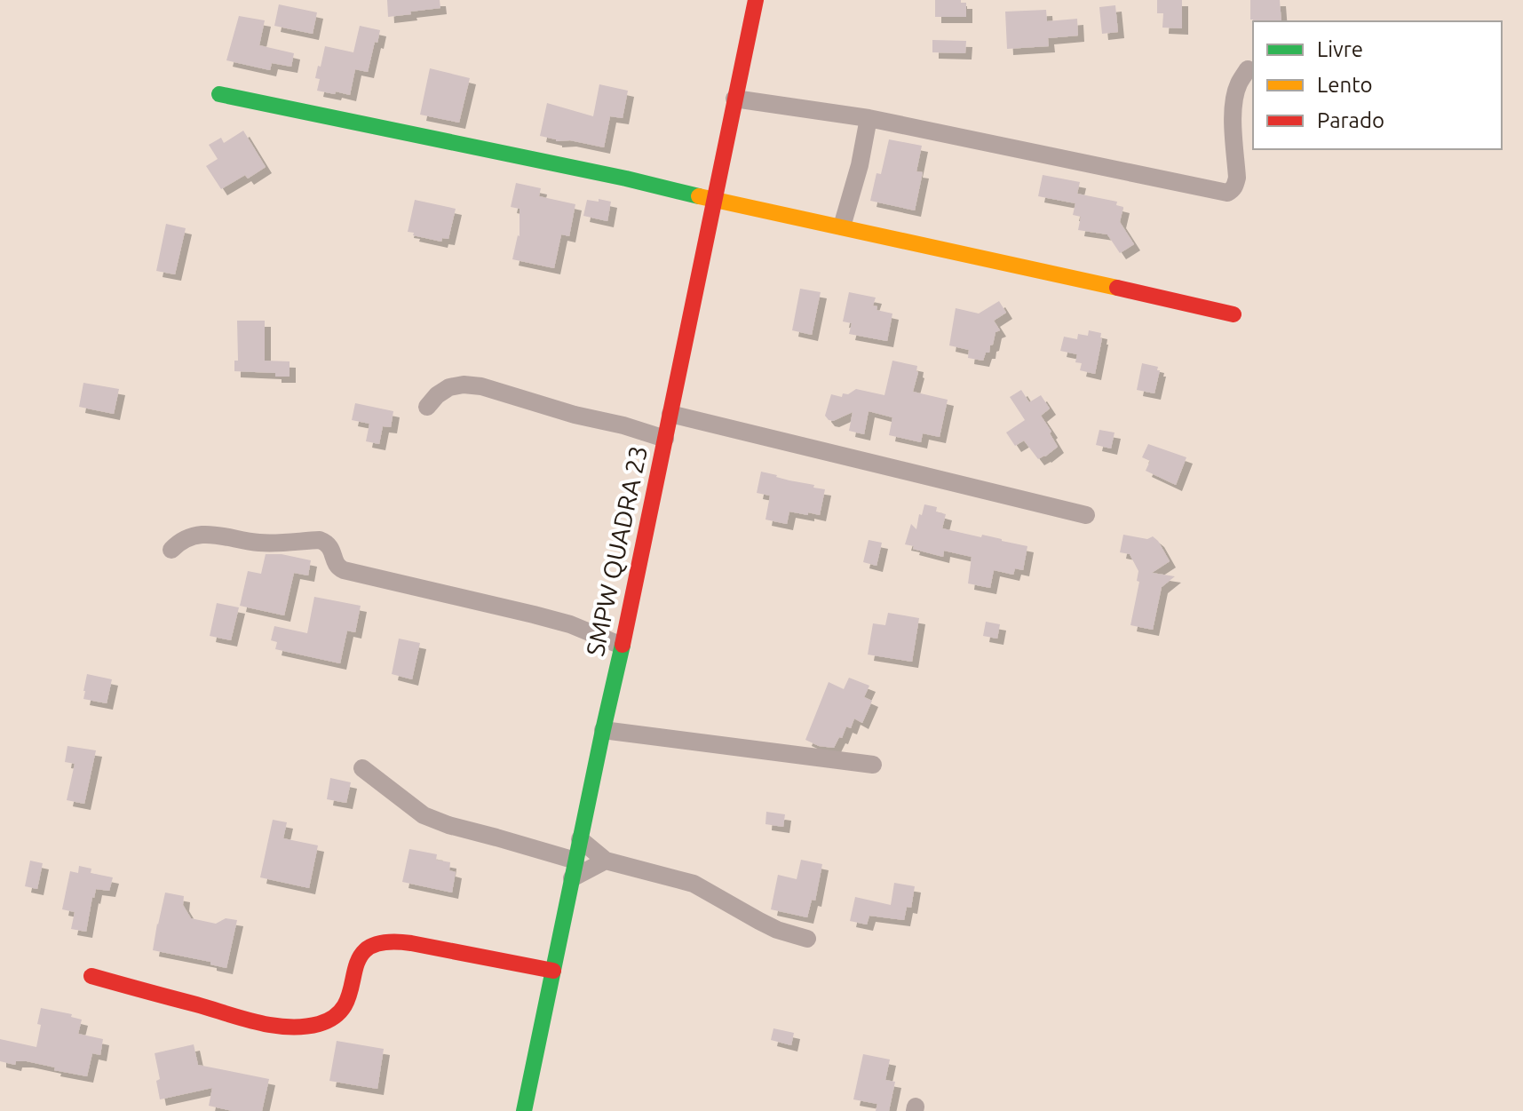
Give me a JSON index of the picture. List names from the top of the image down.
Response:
{
  "streets": {
    "street": ["SMPW QUADRA 23"]
  },
  "legend": ["Livre", "Lento", "Parado"]
}
